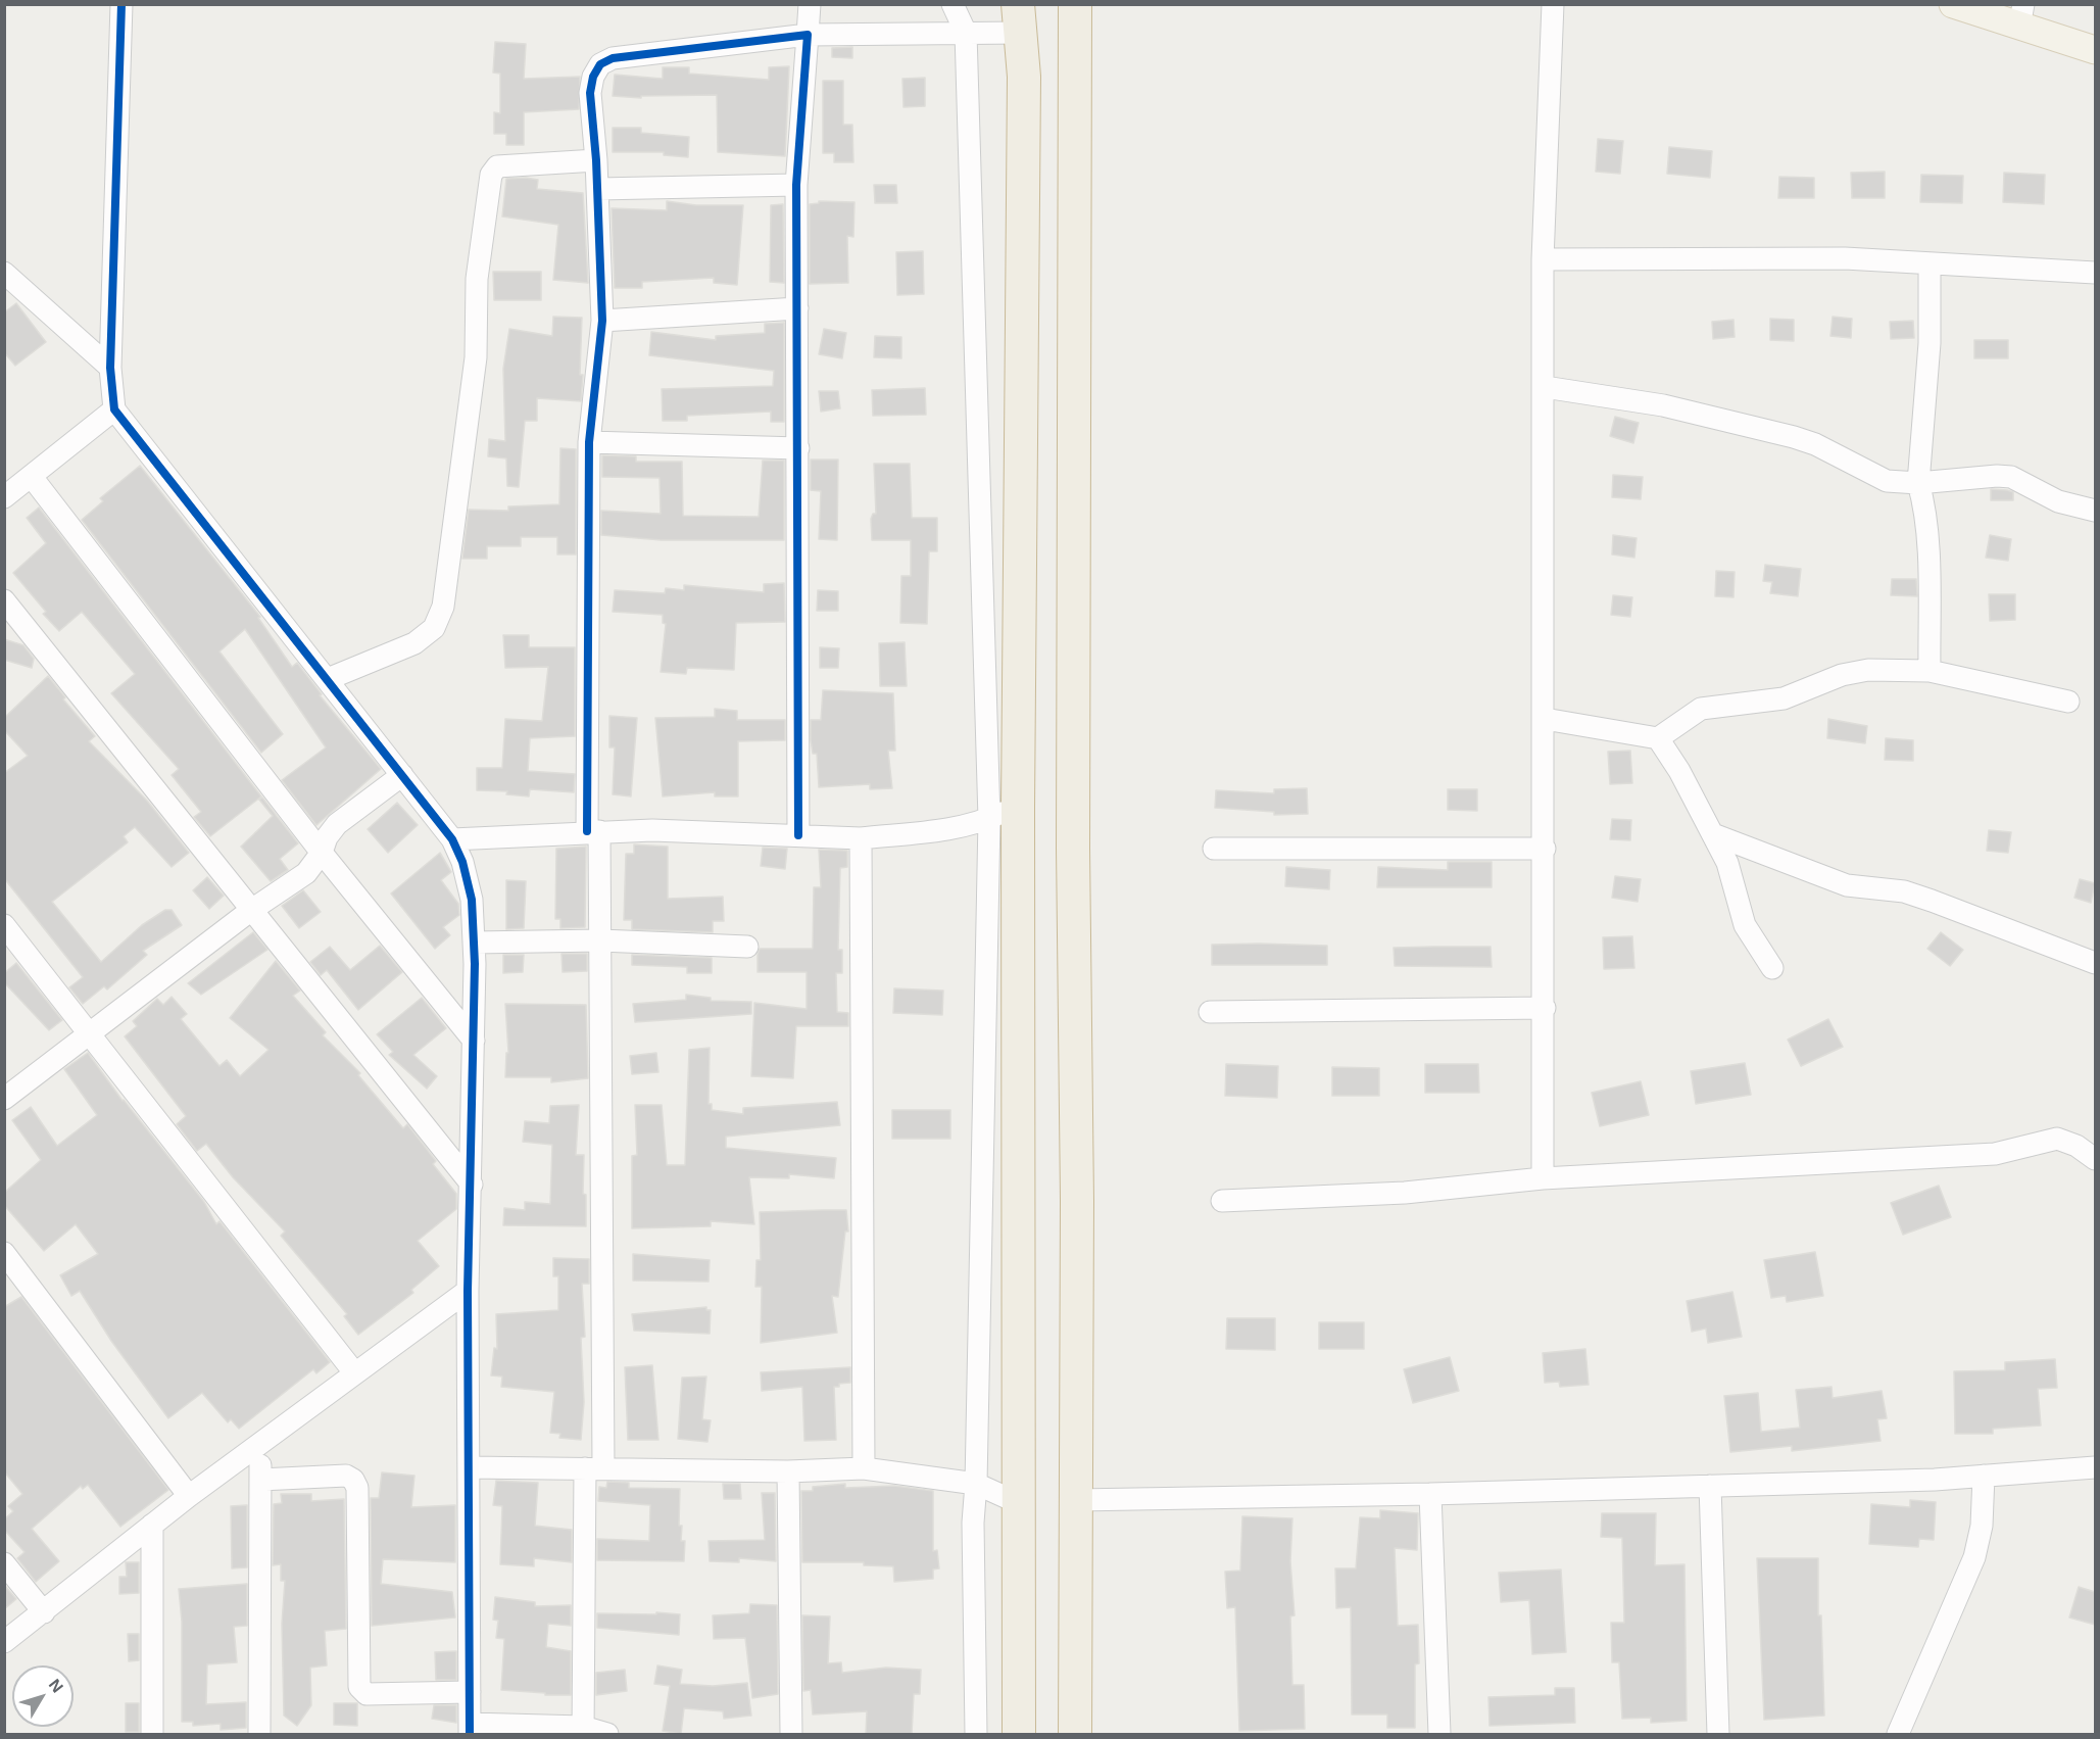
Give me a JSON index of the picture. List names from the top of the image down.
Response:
{
  "north": "top right"
}
